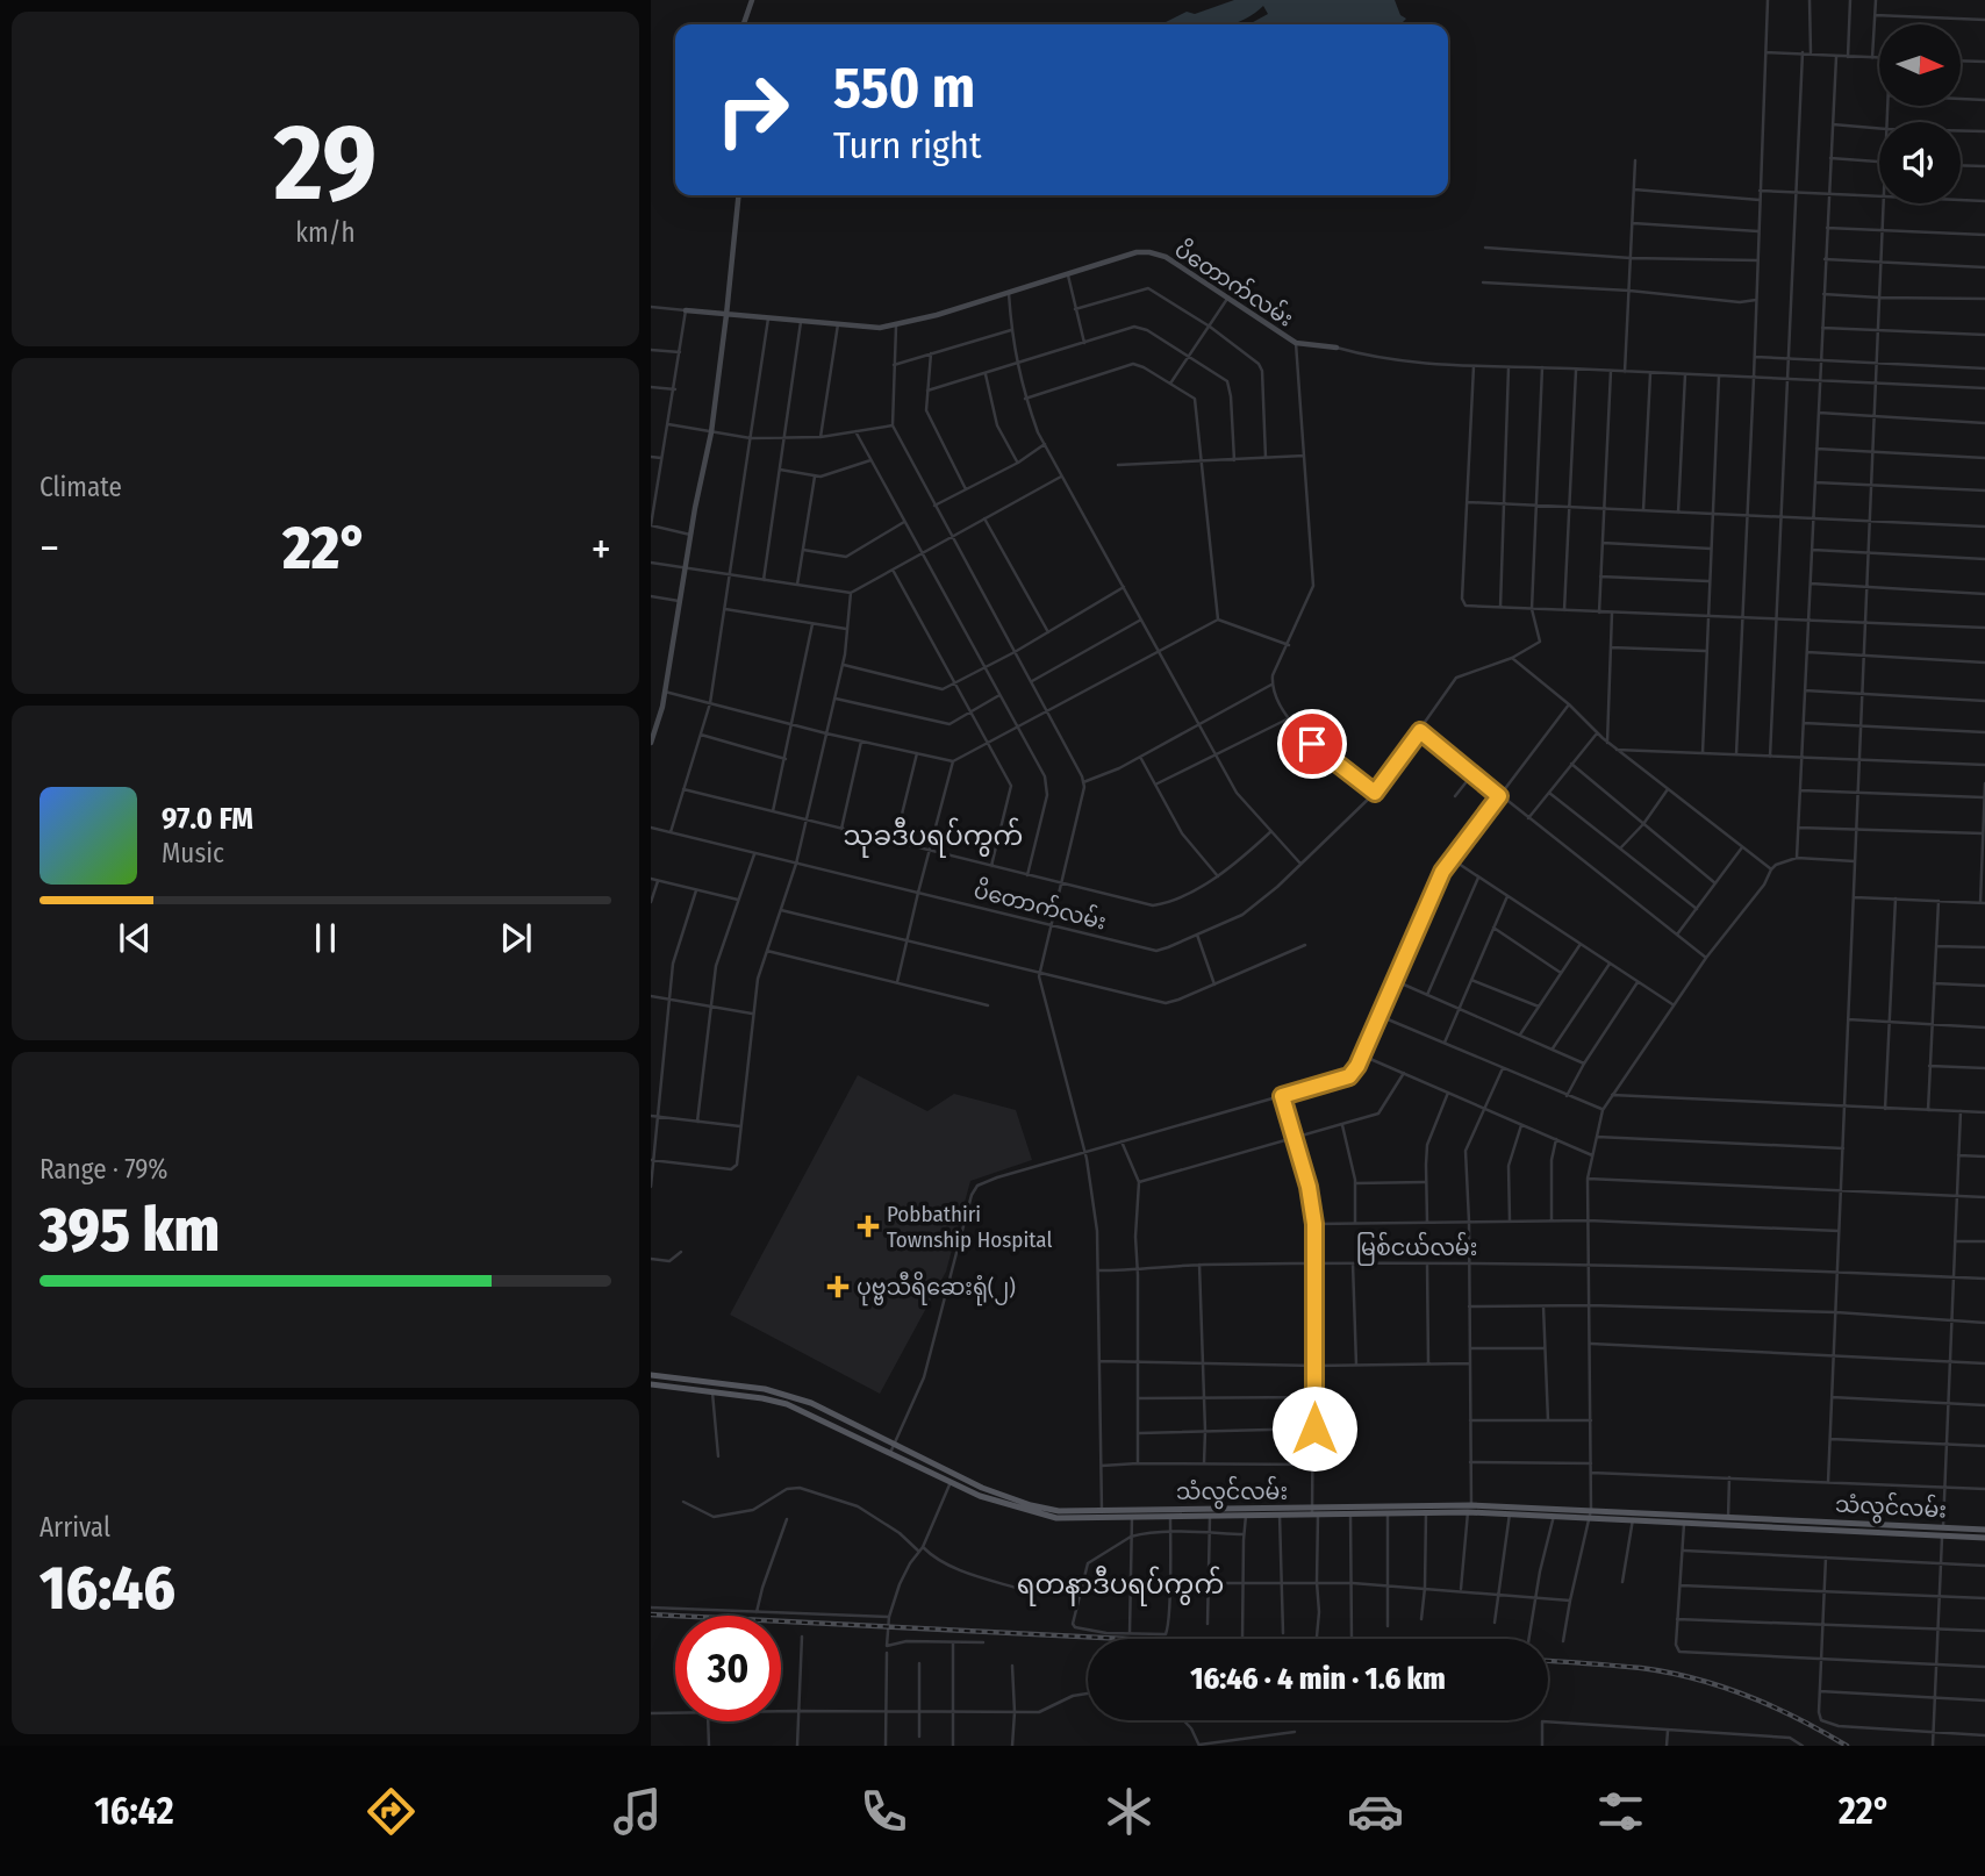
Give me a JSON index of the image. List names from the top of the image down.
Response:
{
  "streets": {
    "main road": ["သံလွင်လမ်း"],
    "street": ["ပိတောက်လမ်း", "မြစ်ငယ်လမ်း"]
  },
  "districts": ["သုခဒီပရပ်ကွက်", "ရတနာဒီပရပ်ကွက်"],
  "places": {
    "health": ["Pobbathiri Township Hospital", "ပုဗ္ဗသီရိဆေးရုံ(၂)"]
  },
  "north": "right",
  "page": {
    "tile": [
      ["29", "km/h"],
      "Climate",
      ["Range · 79%", "395 km"],
      ["Arrival", "16:46"]
    ],
    "turn": ["550 m", "Turn right"],
    "heat": ["−", "22°", "+"],
    "song": ["97.0 FM", "Music"],
    "limit": "30",
    "trip": "16:46 · 4 min · 1.6 km",
    "tabs": ["16:42", "22°"]
  }
}
